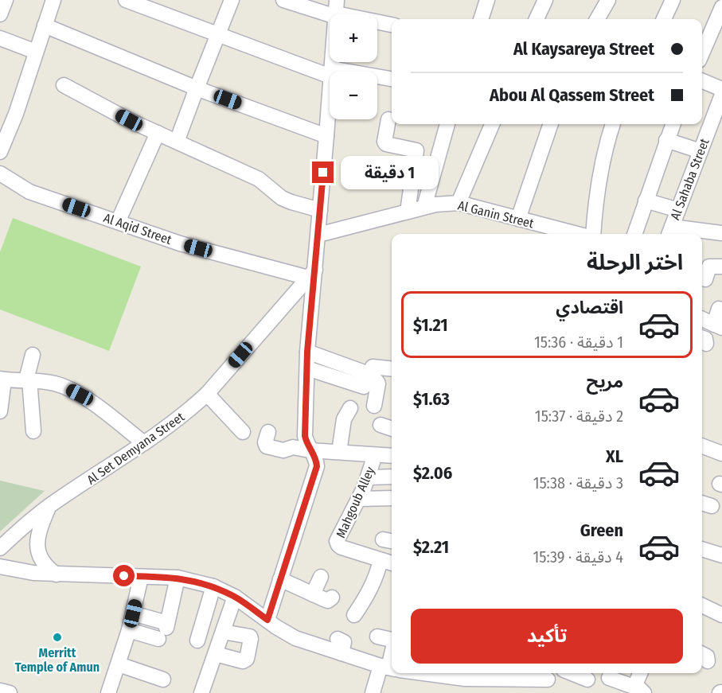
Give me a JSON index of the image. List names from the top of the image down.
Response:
{
  "streets": {
    "street": [
      "Al Sahaba Street",
      "Al Ganin Street",
      "Al Aqid Street",
      "Al Set Demyana Street",
      "Mahgoub Alley"
    ]
  },
  "crossings": [
    ["Al Aqid Street", "Al Set Demyana Street"]
  ],
  "places": ["Merritt Temple of Amun"],
  "page": {
    "map_buttons": ["+", "−"],
    "banner": ["Al Kaysareya Street", "Abou Al Qassem Street"],
    "bubble": "1 دقيقة",
    "heading": "اختر الرحلة",
    "list": [
      {
        "name": "اقتصادي",
        "note": "1 دقيقة · 15:36",
        "value": "$1.21"
      },
      {
        "name": "مريح",
        "note": "2 دقيقة · 15:37",
        "value": "$1.63"
      },
      {
        "name": "XL",
        "note": "3 دقيقة · 15:38",
        "value": "$2.06"
      },
      {
        "name": "Green",
        "note": "4 دقيقة · 15:39",
        "value": "$2.21"
      }
    ],
    "buttons": "تأكيد"
  }
}
